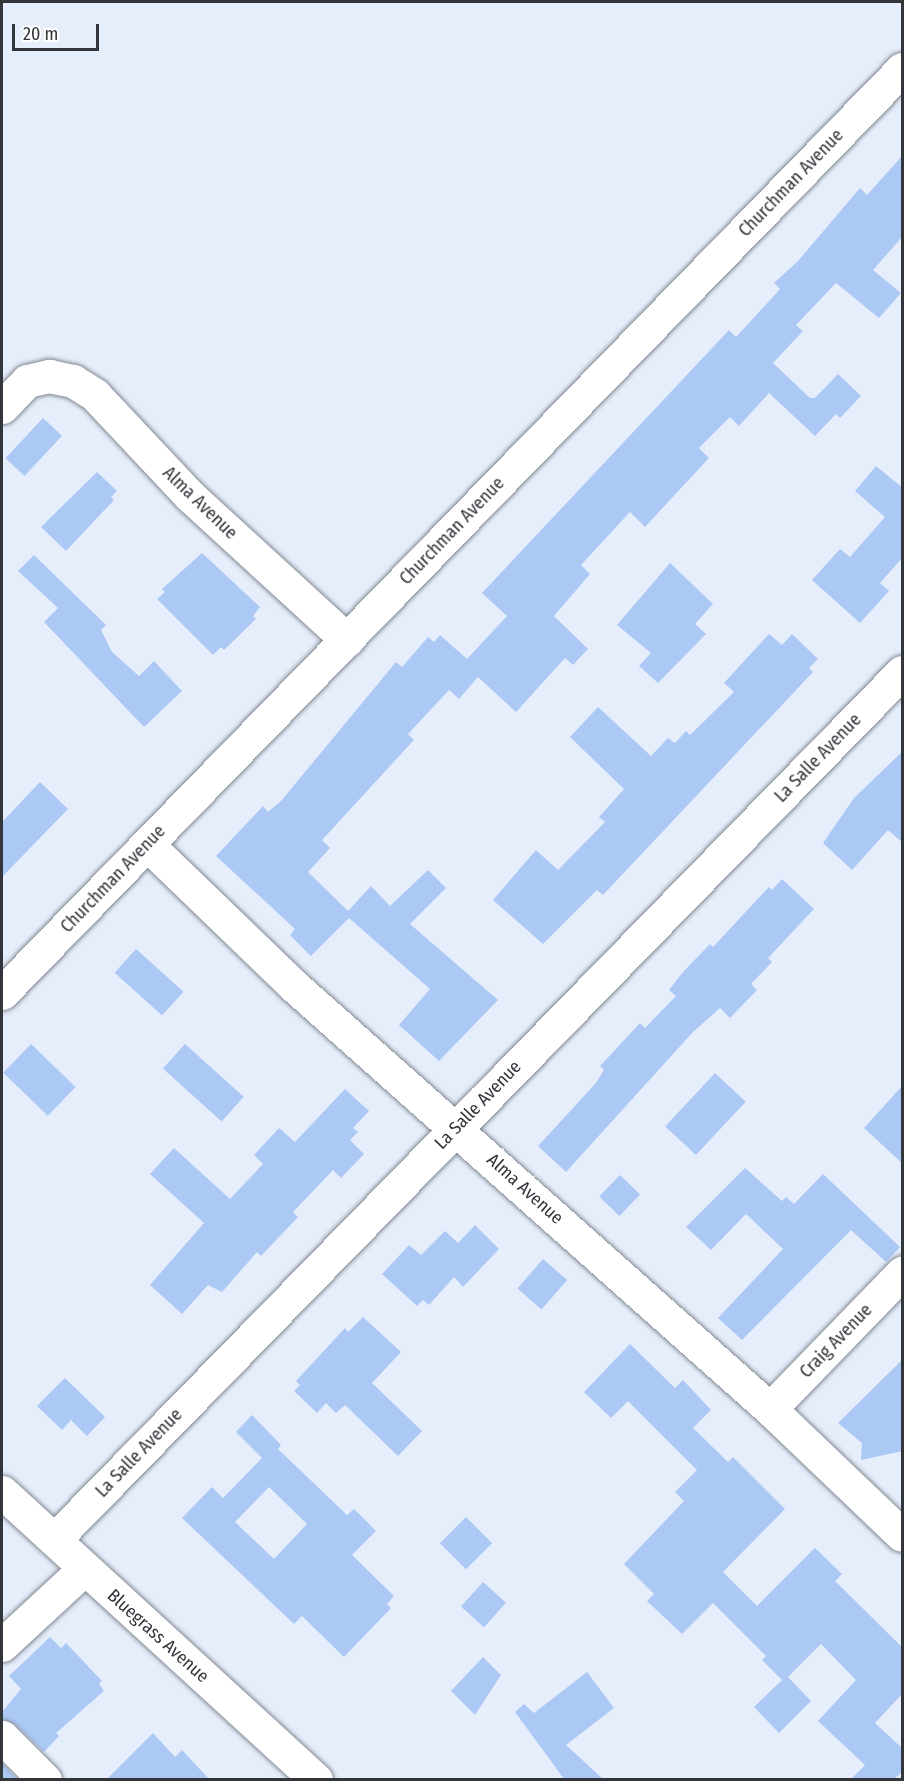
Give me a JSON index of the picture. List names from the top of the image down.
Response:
{
  "streets": {
    "street": [
      "Churchman Avenue",
      "Alma Avenue",
      "La Salle Avenue",
      "Craig Avenue",
      "Bluegrass Avenue"
    ]
  },
  "crossings": [
    ["Churchman Avenue", "Alma Avenue"],
    ["Alma Avenue", "La Salle Avenue"],
    ["Alma Avenue", "Craig Avenue"],
    ["La Salle Avenue", "Bluegrass Avenue"]
  ],
  "scale_bar": "20 m"
}
